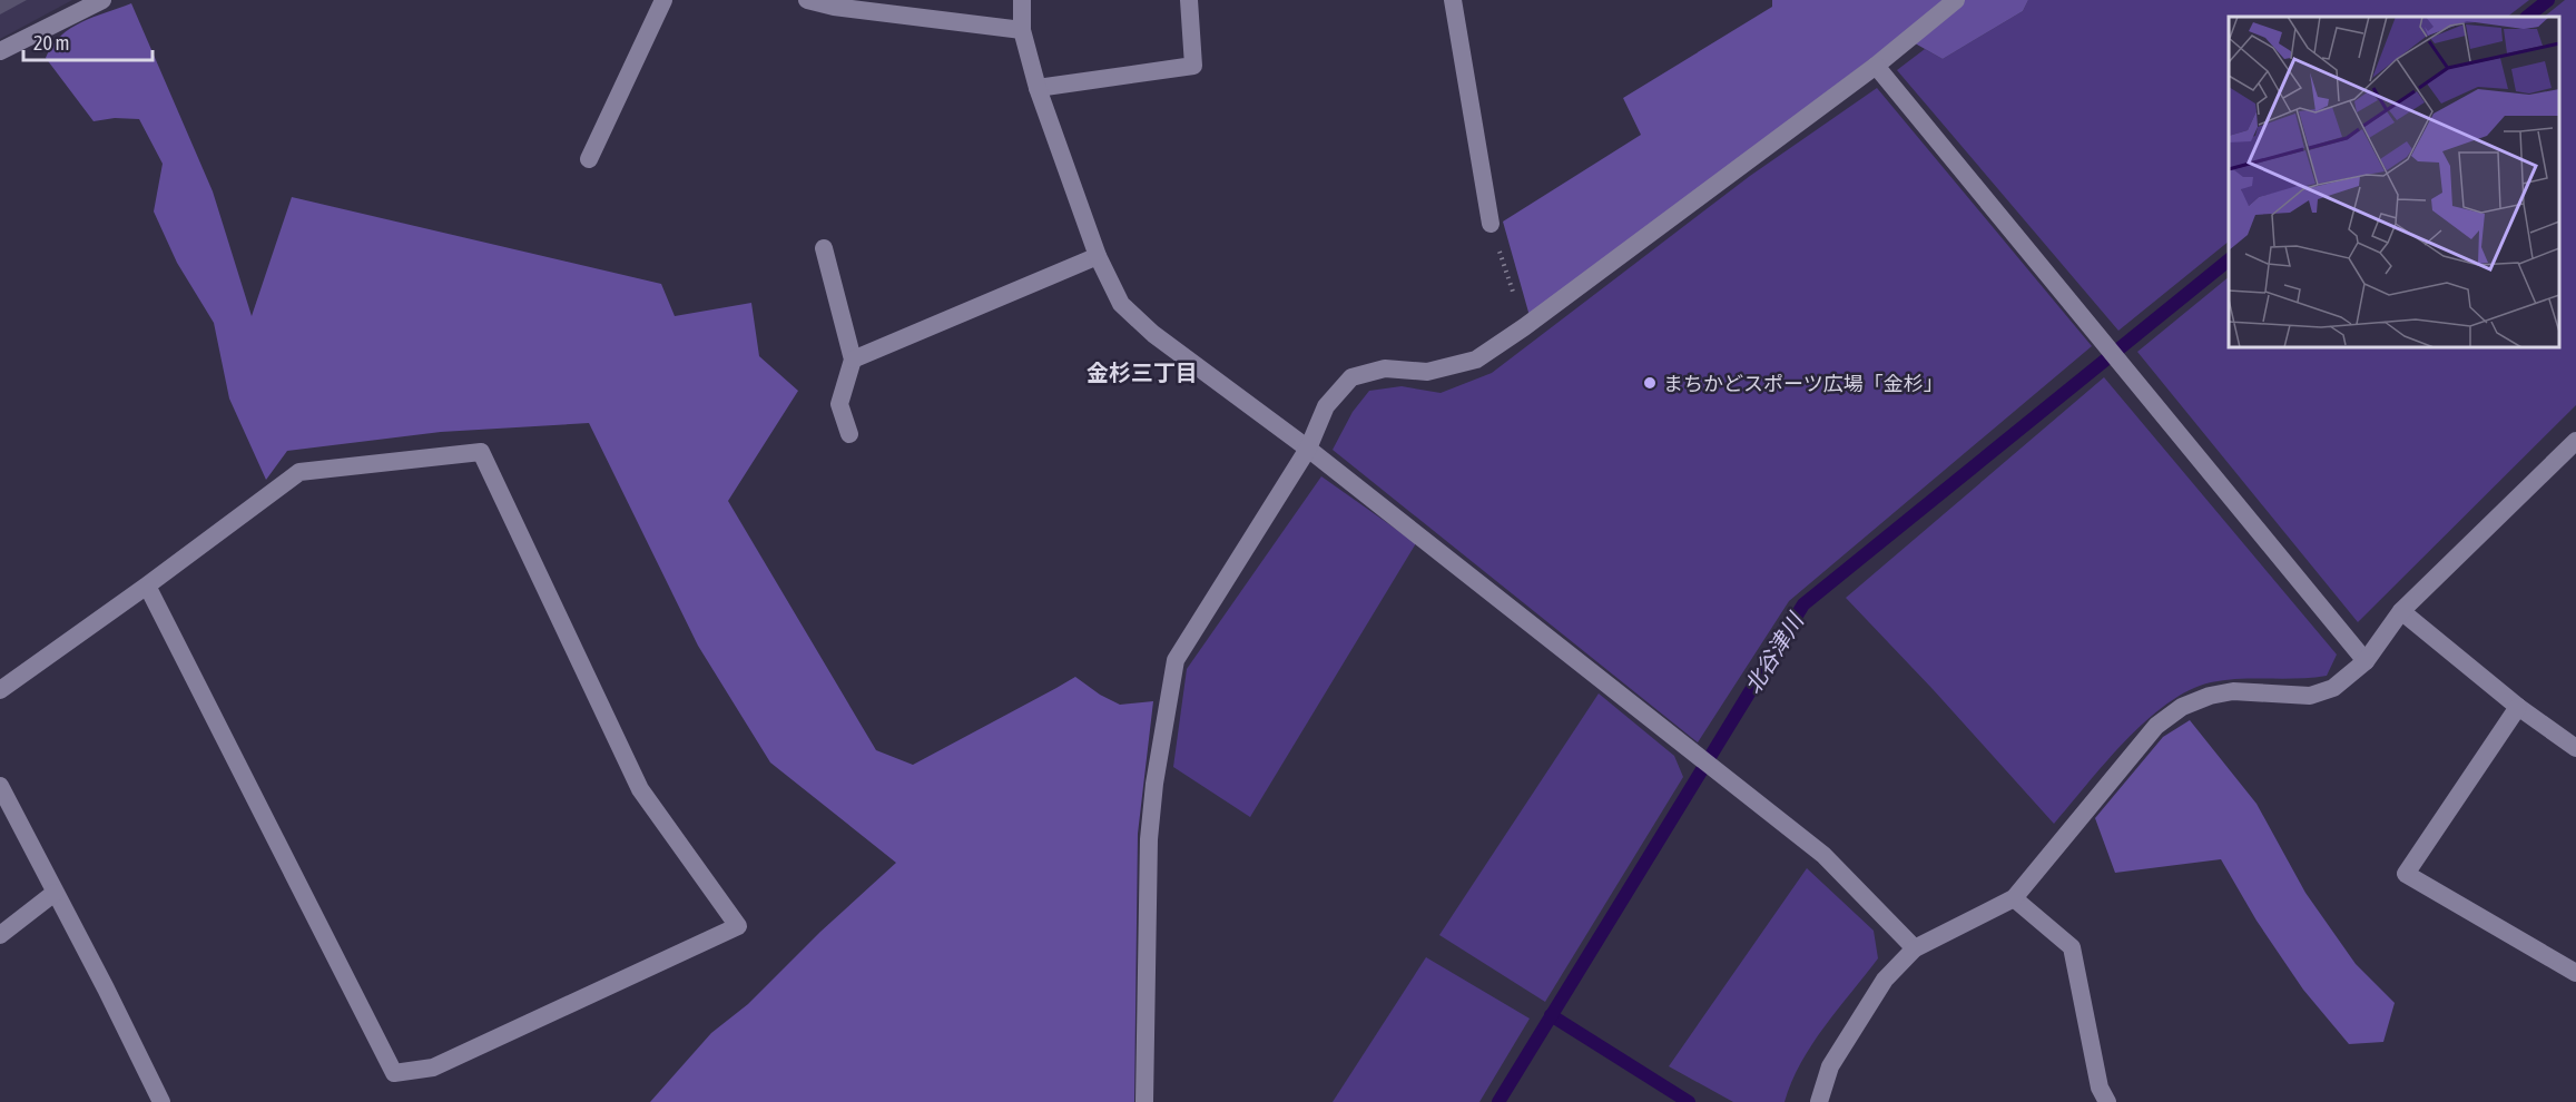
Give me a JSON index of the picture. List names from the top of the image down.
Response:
{
  "districts": ["金杉三丁目"],
  "water": ["北谷津川"],
  "places": ["まちかどスポーツ広場「金杉」"],
  "scale_bar": "20 m"
}
